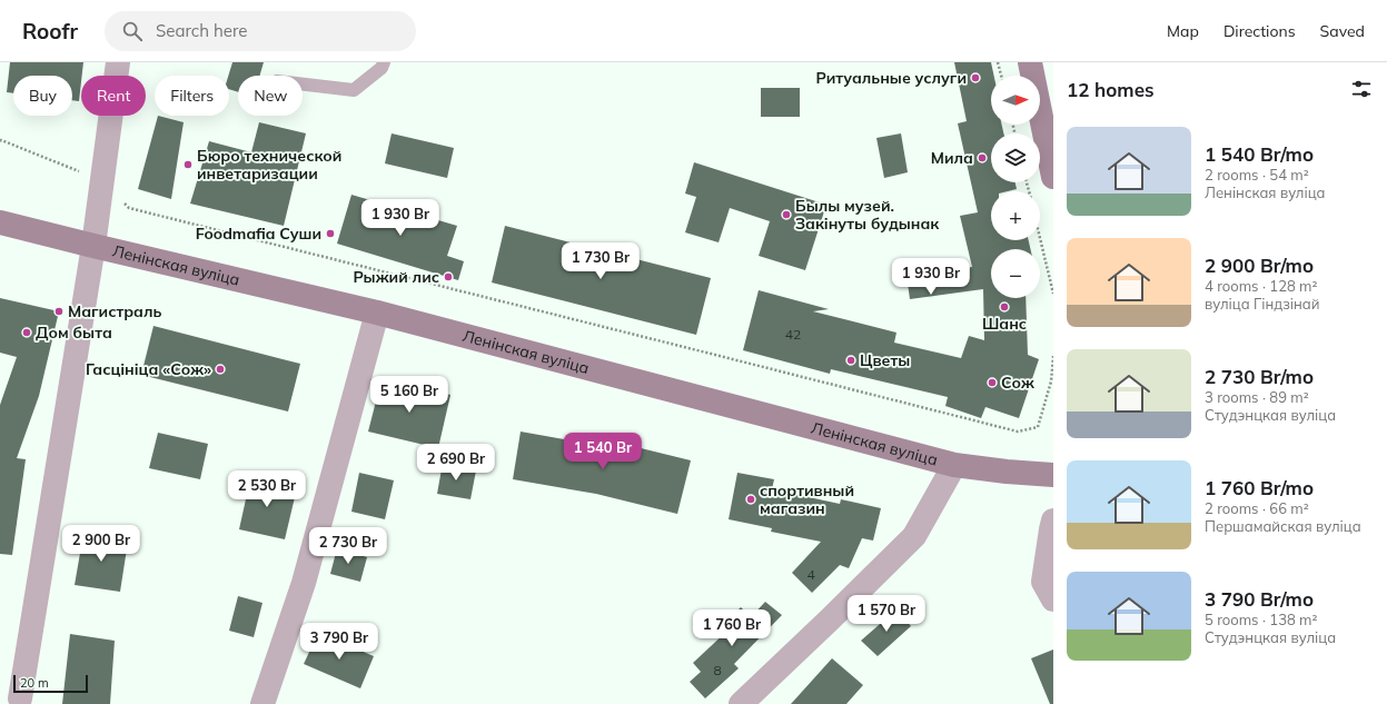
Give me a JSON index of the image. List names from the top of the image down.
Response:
{
  "streets": {
    "main road": ["Ленінская вуліца"]
  },
  "places": [
    "Ритуальные услуги",
    "Мила",
    "Бюро технической инветаризации",
    "Былы музей. Закінуты будынак",
    "Foodmafia Суши",
    "Рыжий лис",
    "Шанс",
    "Магистраль",
    "Дом быта",
    "Цветы",
    "Гасцініца «Сож»",
    "Сож",
    "спортивный магазин"
  ],
  "house_numbers": ["42", "4", "8"],
  "scale_bar": "20 m",
  "north": "right",
  "page": {
    "header": "Roofr",
    "search": "Search here",
    "nav": ["Map", "Directions", "Saved"],
    "heading": "12 homes",
    "map_buttons": ["+", "−"],
    "chip": [
      "Buy",
      "Rent",
      "Filters",
      "New"
    ],
    "list": [
      {
        "name": "1 540 Br/mo",
        "note": "2 rooms · 54 m² · Ленінская вуліца"
      },
      {
        "name": "2 900 Br/mo",
        "note": "4 rooms · 128 m² · вуліца Гіндзінай"
      },
      {
        "name": "2 730 Br/mo",
        "note": "3 rooms · 89 m² · Студэнцкая вуліца"
      },
      {
        "name": "1 760 Br/mo",
        "note": "2 rooms · 66 m² · Першамайская вуліца"
      },
      {
        "name": "3 790 Br/mo",
        "note": "5 rooms · 138 m² · Студэнцкая вуліца"
      }
    ],
    "price": [
      "1 930 Br",
      "1 730 Br",
      "1 930 Br",
      "5 160 Br",
      "1 540 Br",
      "2 690 Br",
      "2 530 Br",
      "2 900 Br",
      "2 730 Br",
      "1 570 Br",
      "1 760 Br",
      "3 790 Br"
    ],
    "scale": "20 m"
  }
}
